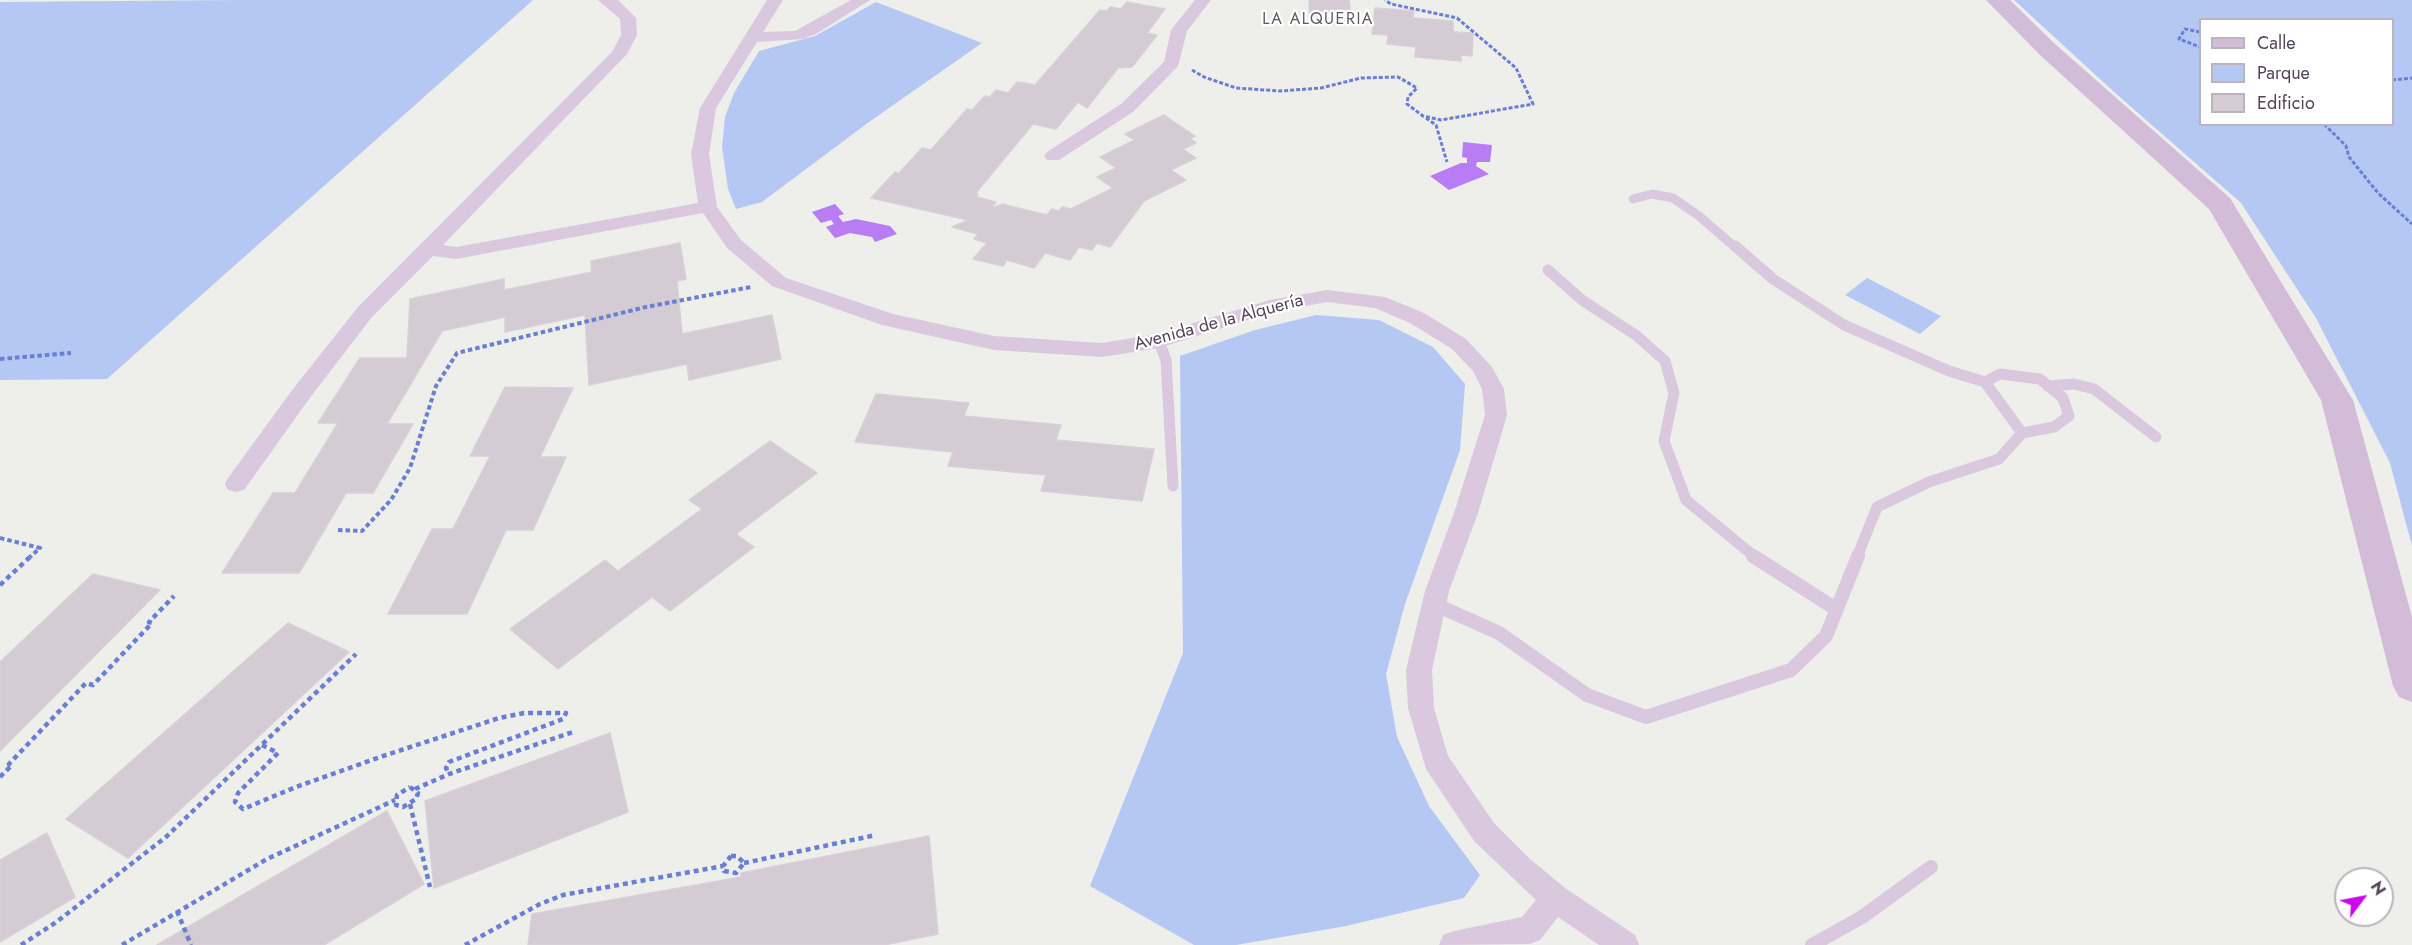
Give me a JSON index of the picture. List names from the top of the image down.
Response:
{
  "streets": {
    "street": ["Avenida de la Alquería"]
  },
  "districts": ["LA ALQUERIA"],
  "legend": ["Calle", "Parque", "Edificio"],
  "north": "top right"
}
